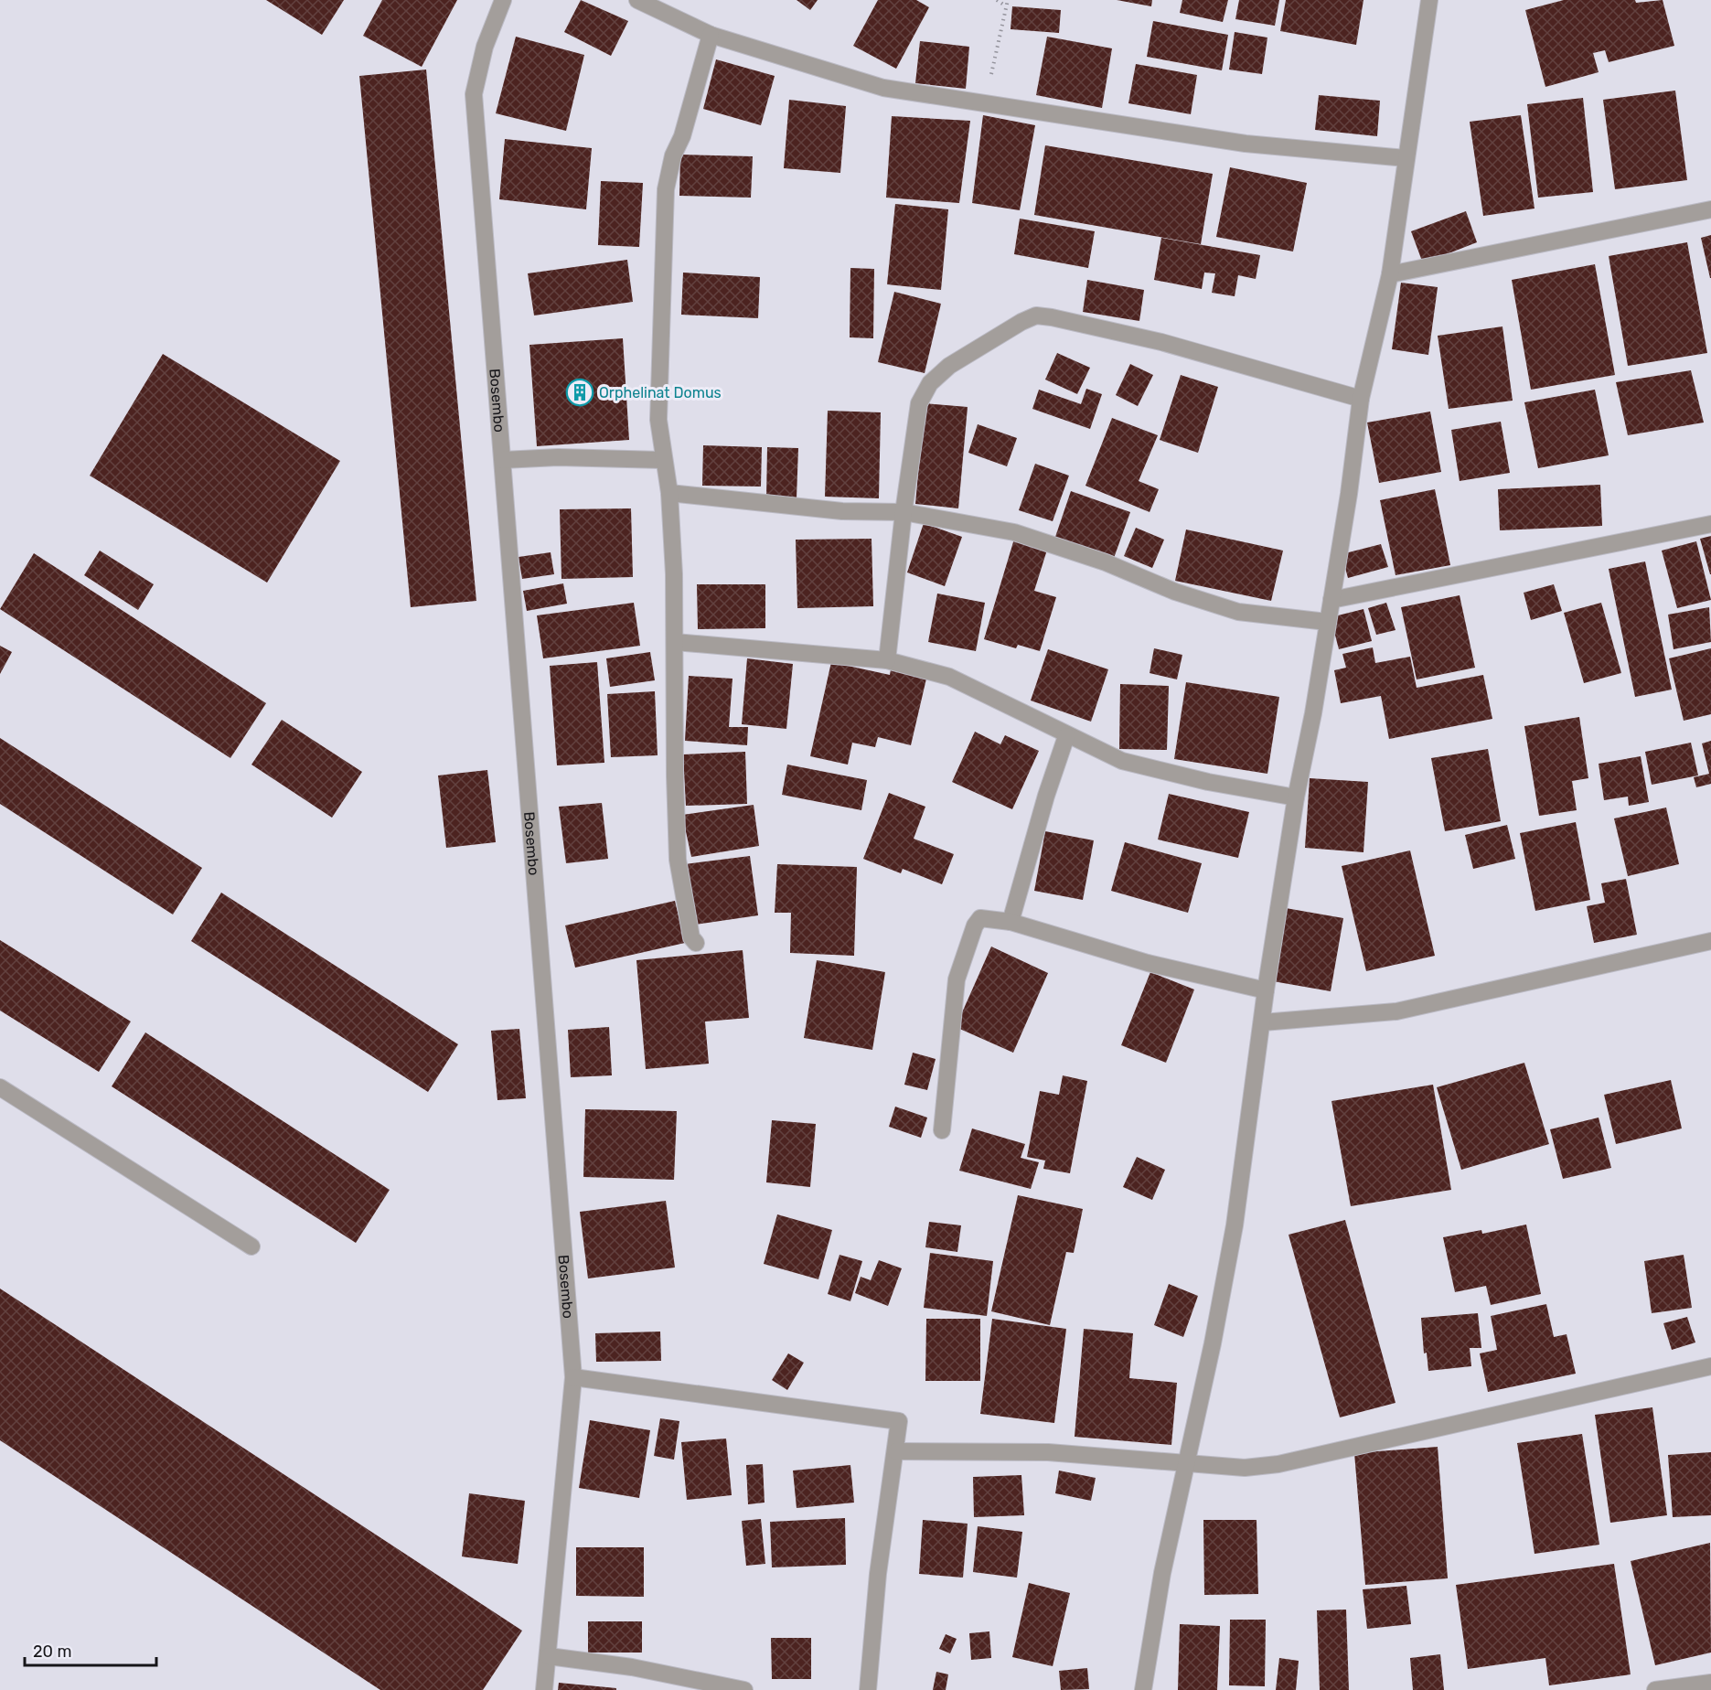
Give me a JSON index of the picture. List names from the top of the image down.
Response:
{
  "streets": {
    "street": ["Bosembo"]
  },
  "places": {
    "building": ["Orphelinat Domus"]
  },
  "scale_bar": "20 m"
}
